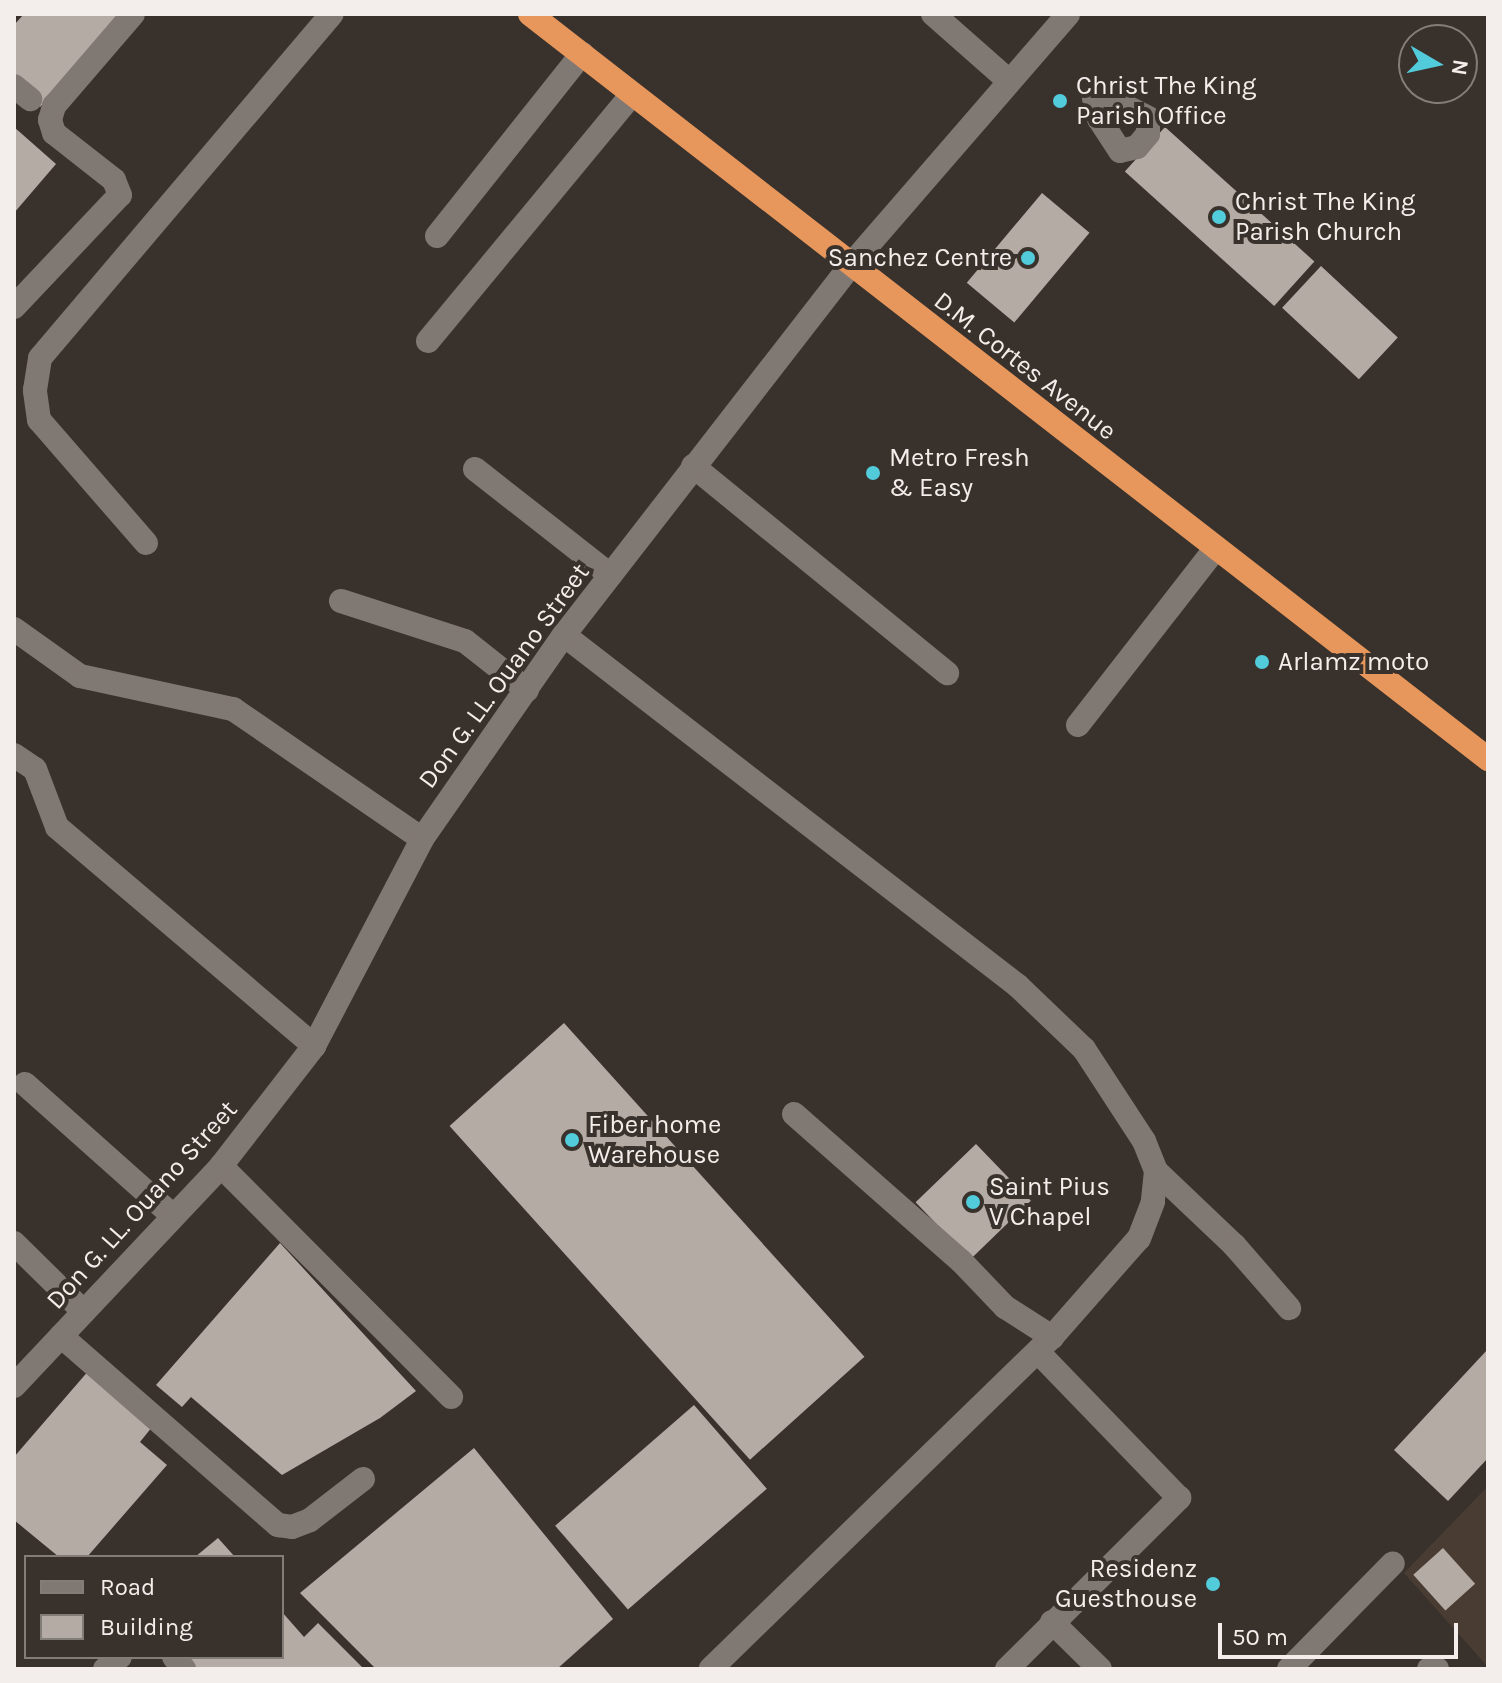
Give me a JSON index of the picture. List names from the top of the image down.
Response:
{
  "streets": {
    "highway": ["D.M. Cortes Avenue"],
    "street": ["Don G. LL. Ouano Street"]
  },
  "crossings": [
    ["D.M. Cortes Avenue", "Don G. LL. Ouano Street"]
  ],
  "places": [
    "Christ The King Parish Office",
    "Christ The King Parish Church",
    "Sanchez Centre",
    "Metro Fresh & Easy",
    "Arlamz moto",
    "Fiber home Warehouse",
    "Saint Pius V Chapel",
    "Residenz Guesthouse"
  ],
  "legend": ["Road", "Building"],
  "scale_bar": "50 m",
  "north": "right"
}
